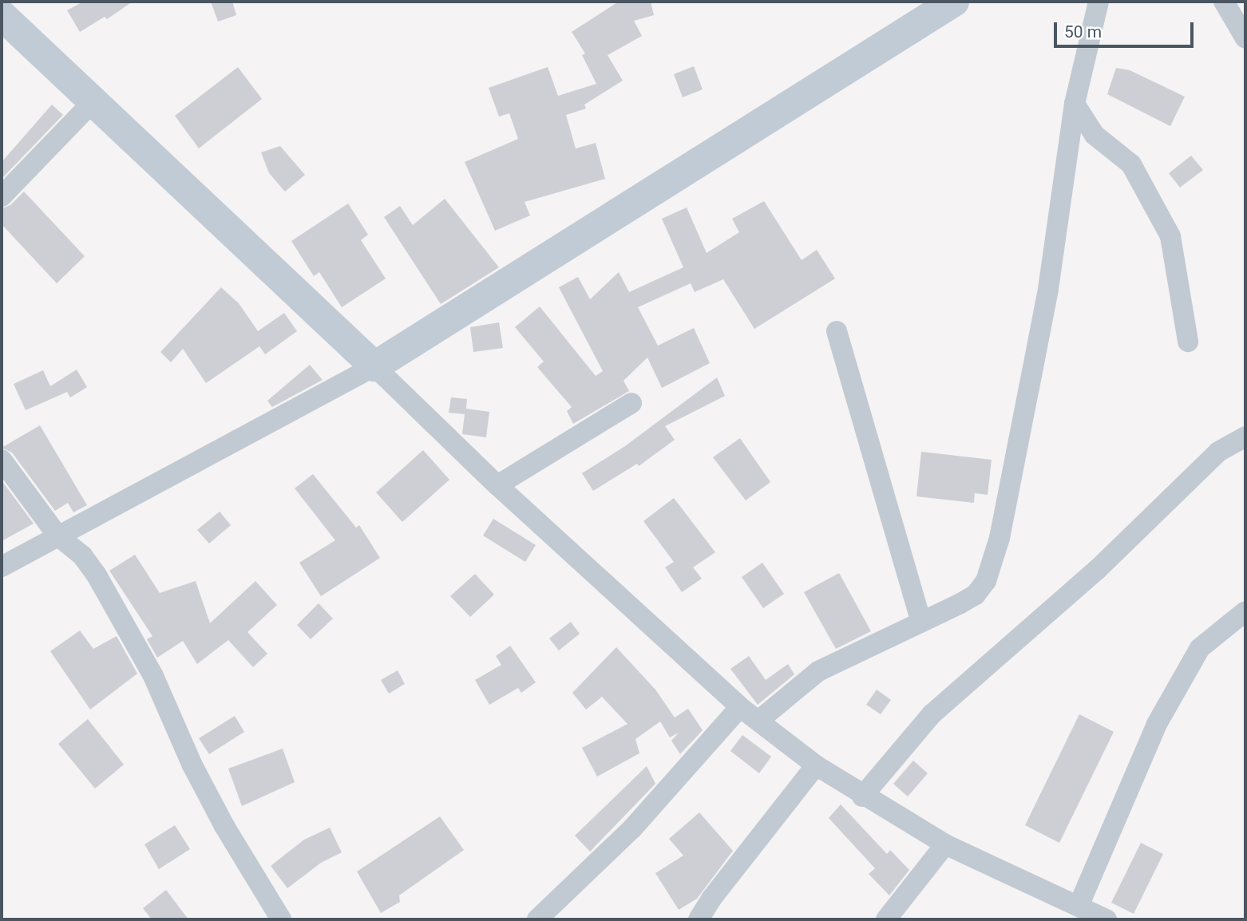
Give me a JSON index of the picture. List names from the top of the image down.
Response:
{
  "scale_bar": "50 m"
}
